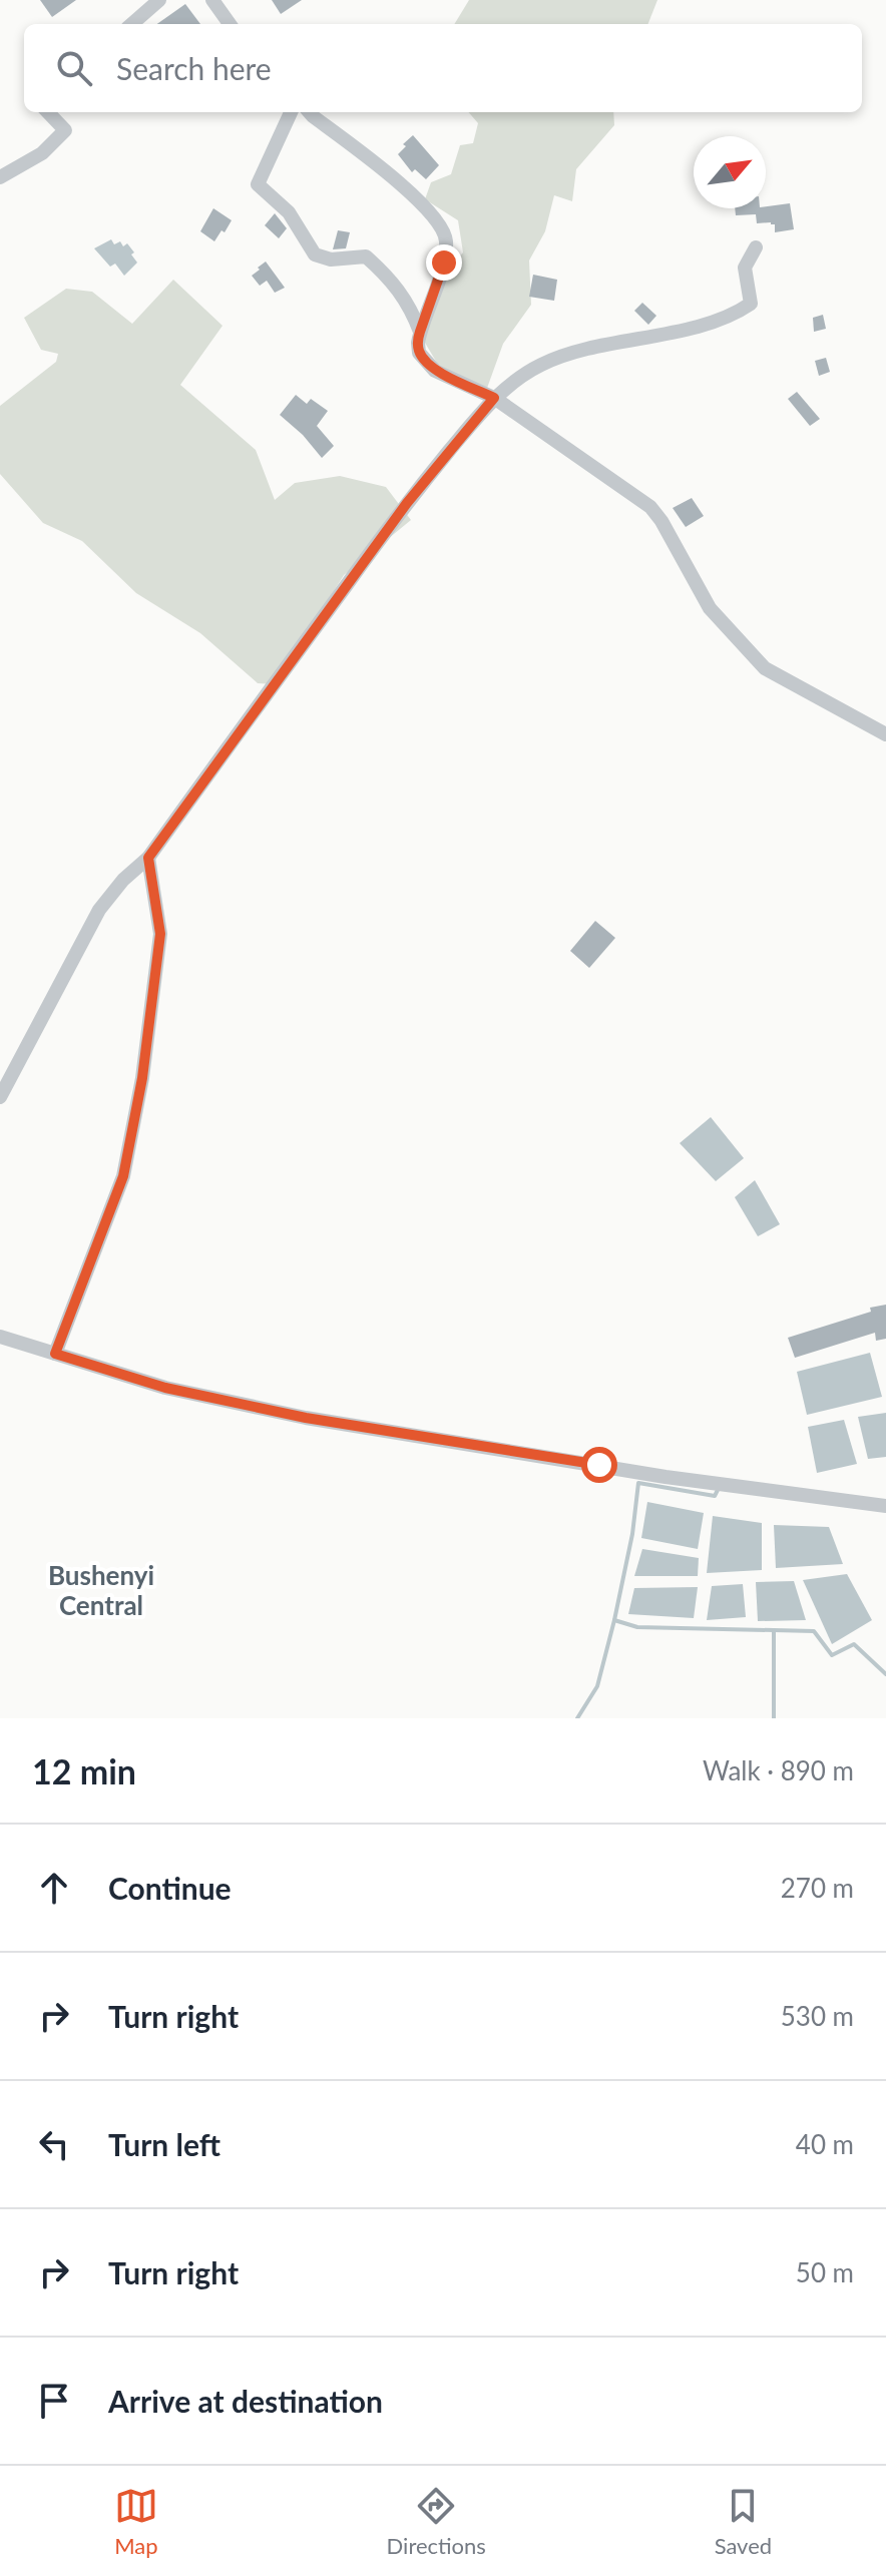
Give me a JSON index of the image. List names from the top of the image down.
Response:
{
  "districts": ["Bushenyi Central"],
  "north": "top right",
  "page": {
    "search": "Search here",
    "heading": ["12 min", "Walk · 890 m"],
    "list": [
      ["Continue", "270 m"],
      ["Turn right", "530 m"],
      ["Turn left", "40 m"],
      ["Turn right", "50 m"],
      "Arrive at destination"
    ],
    "nav": ["Map", "Directions", "Saved"]
  }
}
